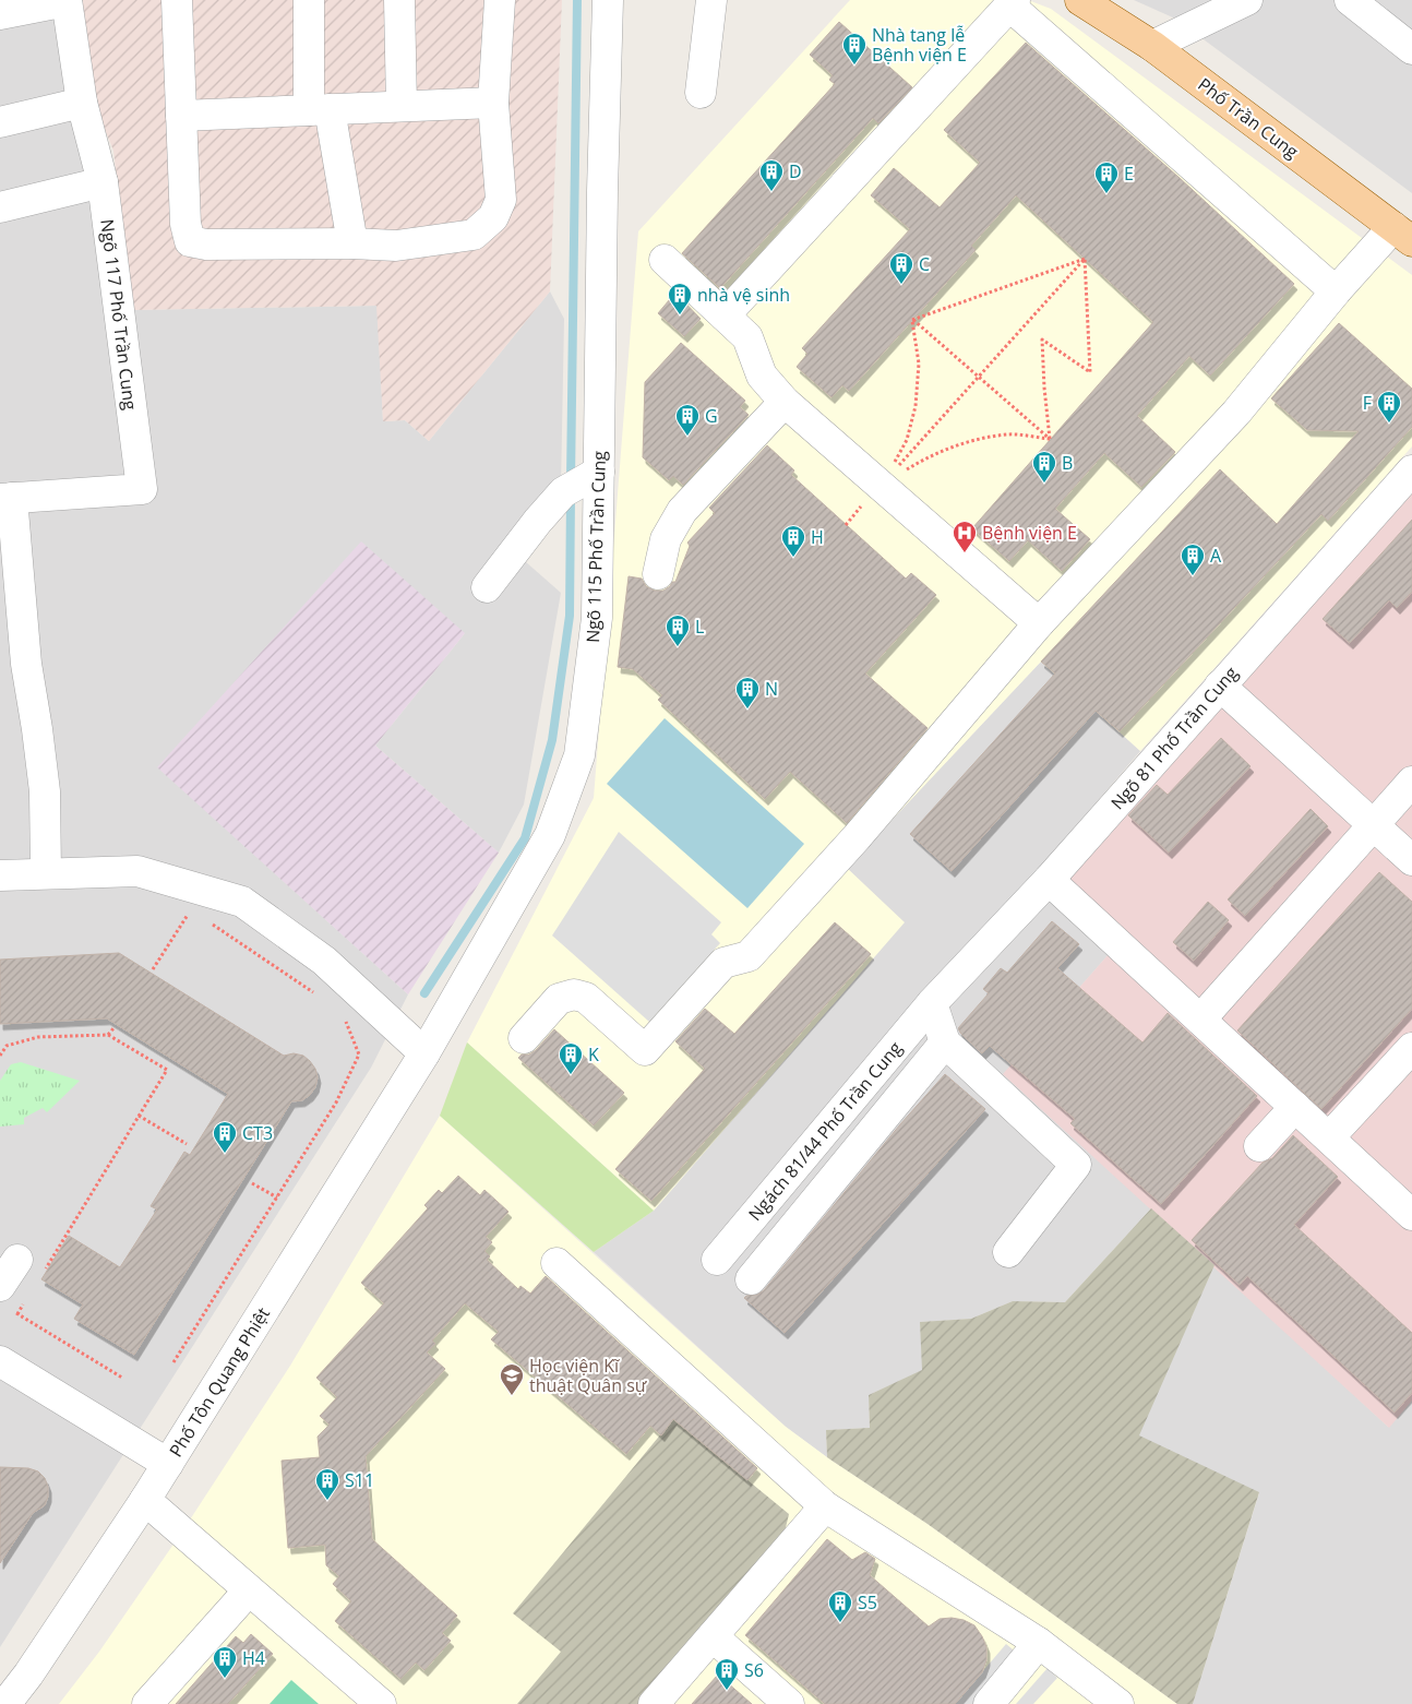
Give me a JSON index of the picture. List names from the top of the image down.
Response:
{
  "streets": {
    "main road": ["Phố Trần Cung"],
    "street": [
      "Ngõ 117 Phố Trần Cung",
      "Ngõ 115 Phố Trần Cung",
      "Ngõ 81 Phố Trần Cung",
      "Ngách 81/44 Phố Trần Cung",
      "Phố Tôn Quang Phiệt"
    ]
  },
  "crossings": [
    ["Ngõ 115 Phố Trần Cung", "Phố Tôn Quang Phiệt"],
    ["Ngõ 81 Phố Trần Cung", "Ngách 81/44 Phố Trần Cung"]
  ],
  "places": {
    "building": [
      "Nhà tang lễ Bệnh viện E",
      "D",
      "E",
      "C",
      "nhà vệ sinh",
      "F",
      "G",
      "B",
      "H",
      "A",
      "L",
      "N",
      "K",
      "CT3",
      "S11",
      "S5",
      "H4",
      "S6"
    ],
    "hospital": ["Bệnh viện E"],
    "school or university": ["Học viện Kĩ thuật Quân sự"]
  }
}
